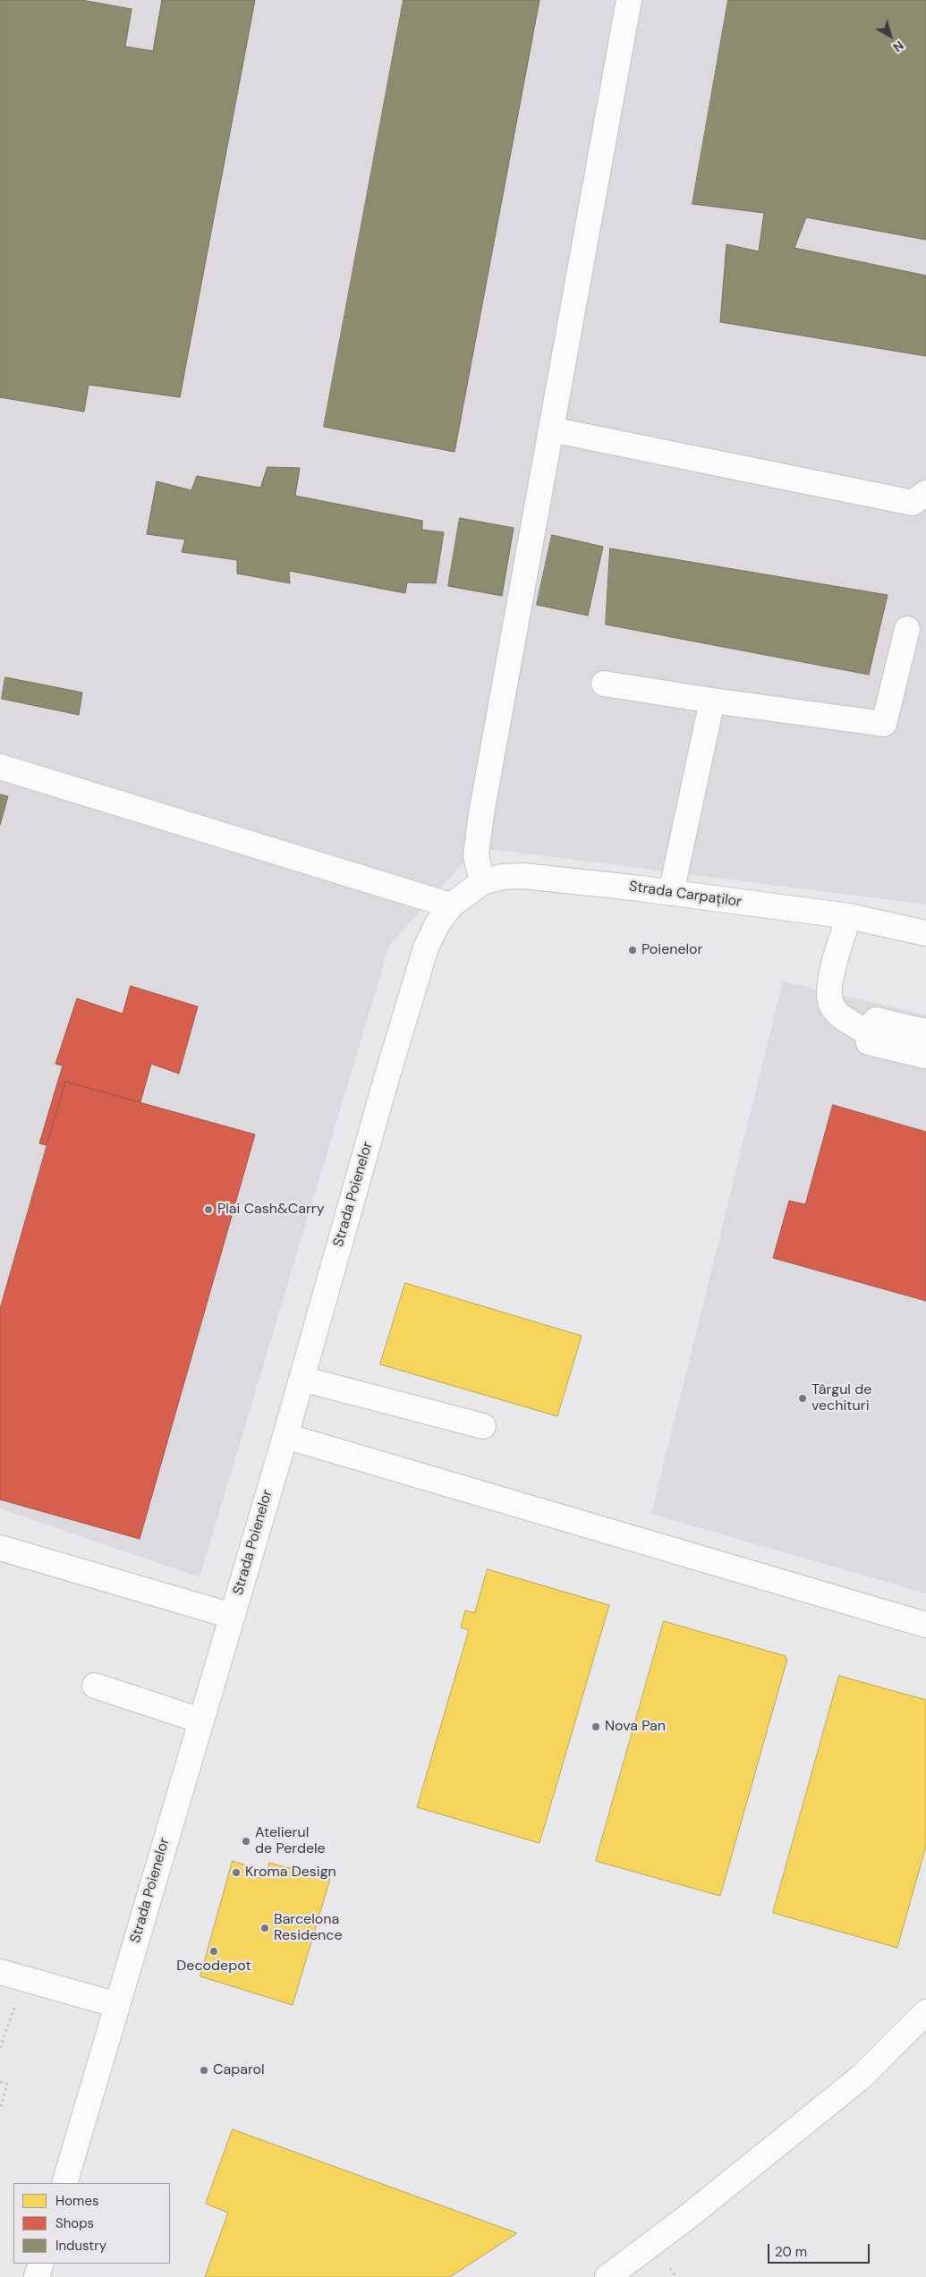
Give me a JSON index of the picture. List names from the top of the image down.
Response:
{
  "streets": {
    "main road": ["Strada Carpaților", "Strada Poienelor"]
  },
  "crossings": [
    ["Strada Carpaților", "Strada Poienelor"]
  ],
  "places": [
    "Poienelor",
    "Plai Cash&Carry",
    "Târgul de vechituri",
    "Nova Pan",
    "Atelierul de Perdele",
    "Kroma Design",
    "Barcelona Residence",
    "Decodepot",
    "Caparol"
  ],
  "legend": ["Homes", "Shops", "Industry"],
  "scale_bar": "20 m",
  "north": "bottom right"
}
